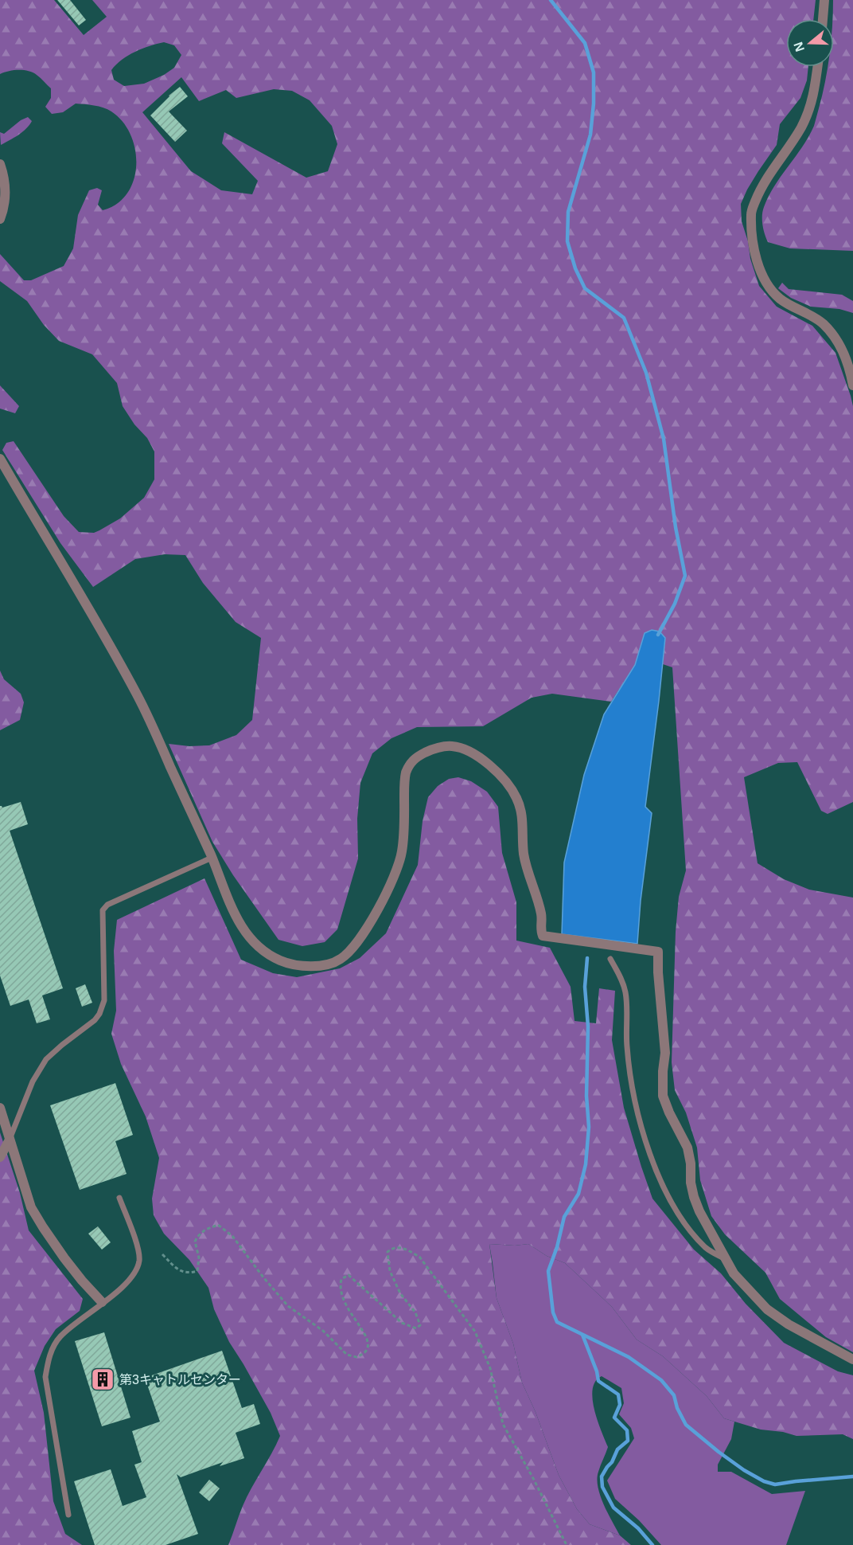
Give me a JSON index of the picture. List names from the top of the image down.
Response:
{
  "places": {
    "building": ["第3キャトルセンター"]
  },
  "north": "left"
}
